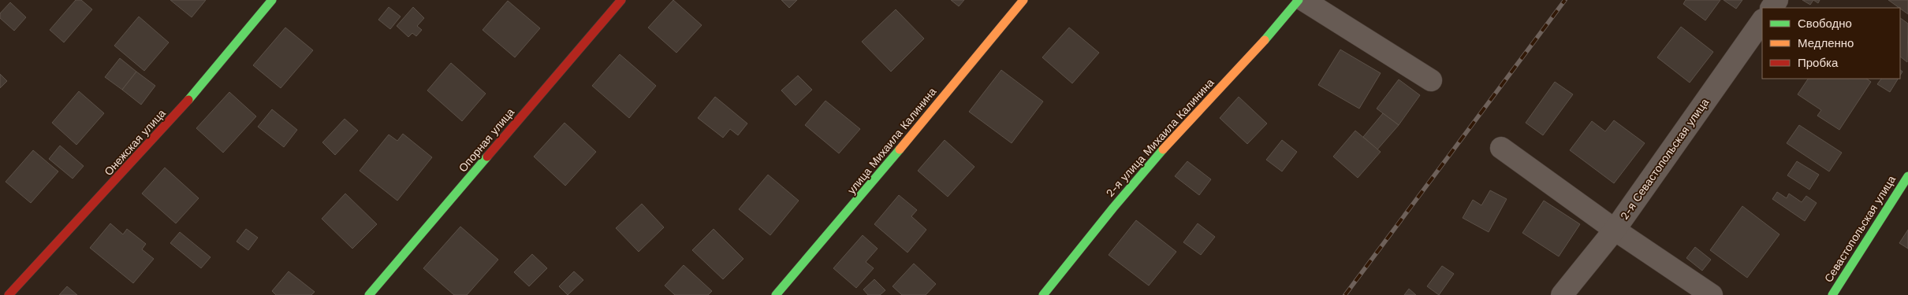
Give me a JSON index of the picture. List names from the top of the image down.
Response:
{
  "streets": {
    "street": [
      "2-я улица Михаила Калинина",
      "Опорная улица",
      "улица Михаила Калинина",
      "Онежская улица",
      "2-я Севастопольская улица",
      "Севастопольская улица"
    ]
  },
  "legend": ["Свободно", "Медленно", "Пробка"]
}
